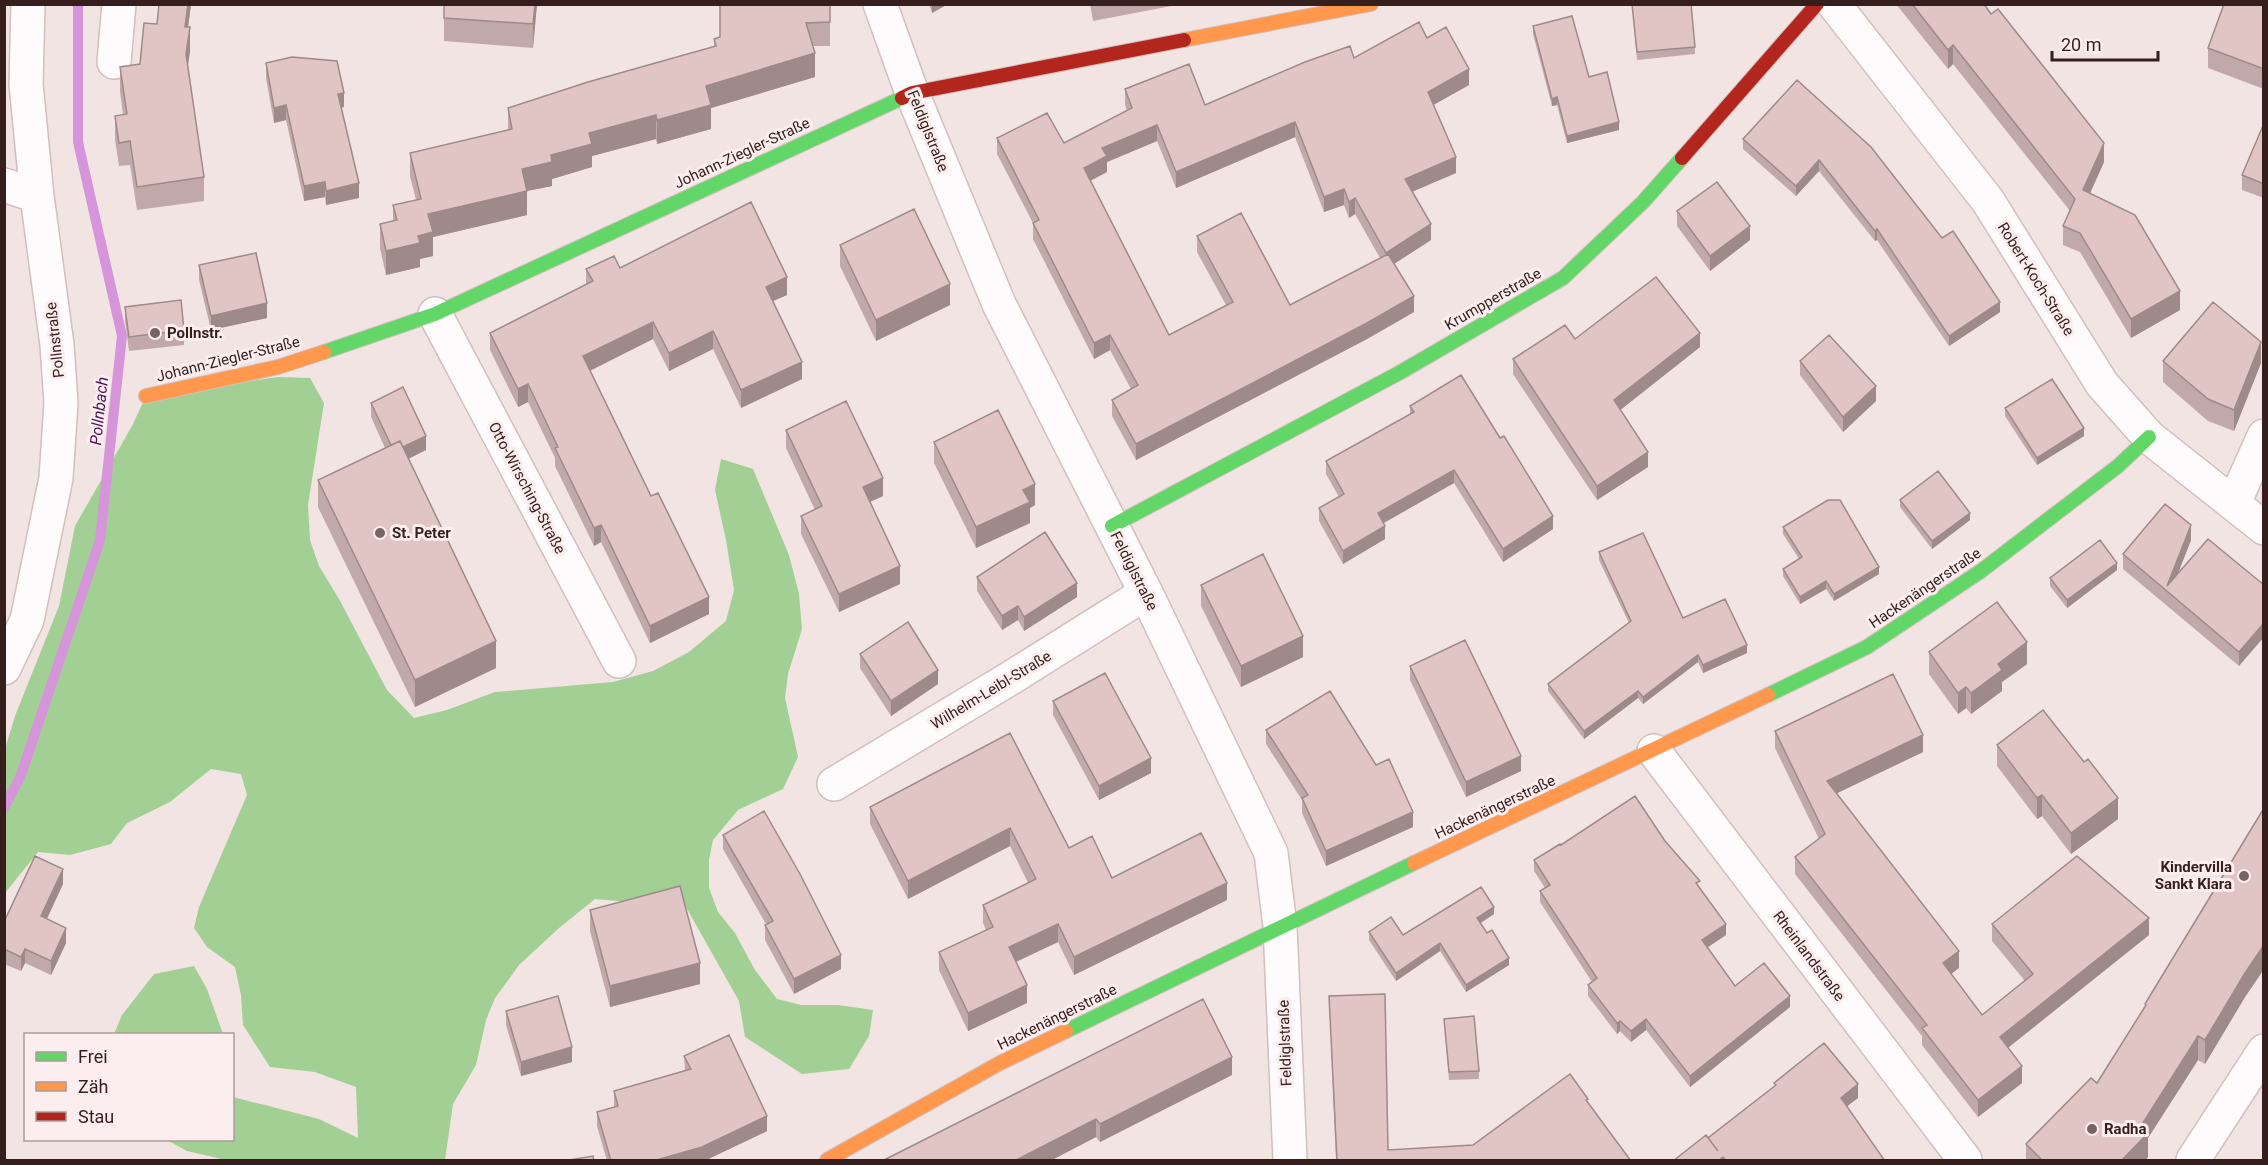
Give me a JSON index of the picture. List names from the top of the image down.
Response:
{
  "streets": {
    "street": [
      "Feldiglstraße",
      "Johann-Ziegler-Straße",
      "Robert-Koch-Straße",
      "Krumpperstraße",
      "Pollnstraße",
      "Otto-Wirsching-Straße",
      "Hackenängerstraße",
      "Wilhelm-Leibl-Straße",
      "Rheinlandstraße"
    ]
  },
  "crossings": [
    ["Feldiglstraße", "Johann-Ziegler-Straße"],
    ["Feldiglstraße", "Krumpperstraße"],
    ["Feldiglstraße", "Hackenängerstraße"],
    ["Feldiglstraße", "Wilhelm-Leibl-Straße"],
    ["Johann-Ziegler-Straße", "Otto-Wirsching-Straße"],
    ["Robert-Koch-Straße", "Hackenängerstraße"],
    ["Hackenängerstraße", "Rheinlandstraße"]
  ],
  "water": ["Pollnbach"],
  "places": [
    "Pollnstr.",
    "St. Peter",
    "Kindervilla Sankt Klara",
    "Radha"
  ],
  "legend": ["Frei", "Zäh", "Stau"],
  "scale_bar": "20 m"
}
